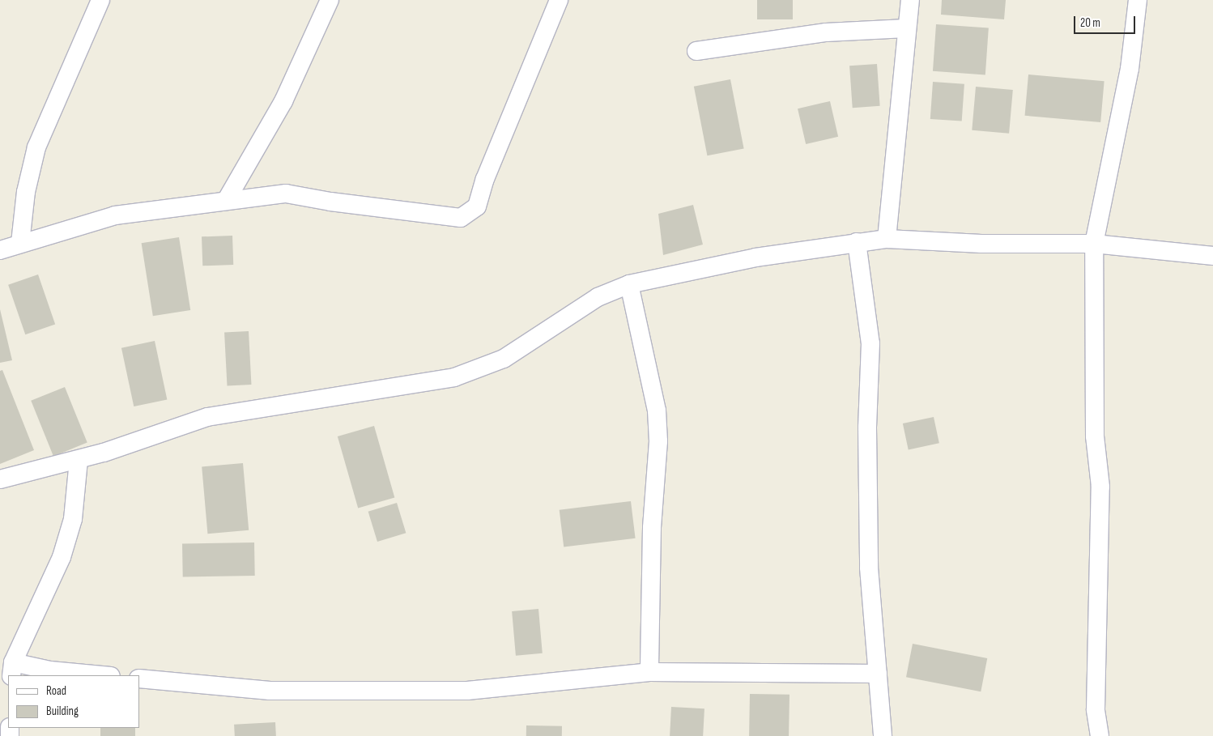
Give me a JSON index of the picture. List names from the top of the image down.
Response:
{
  "legend": ["Road", "Building"],
  "scale_bar": "20 m"
}
